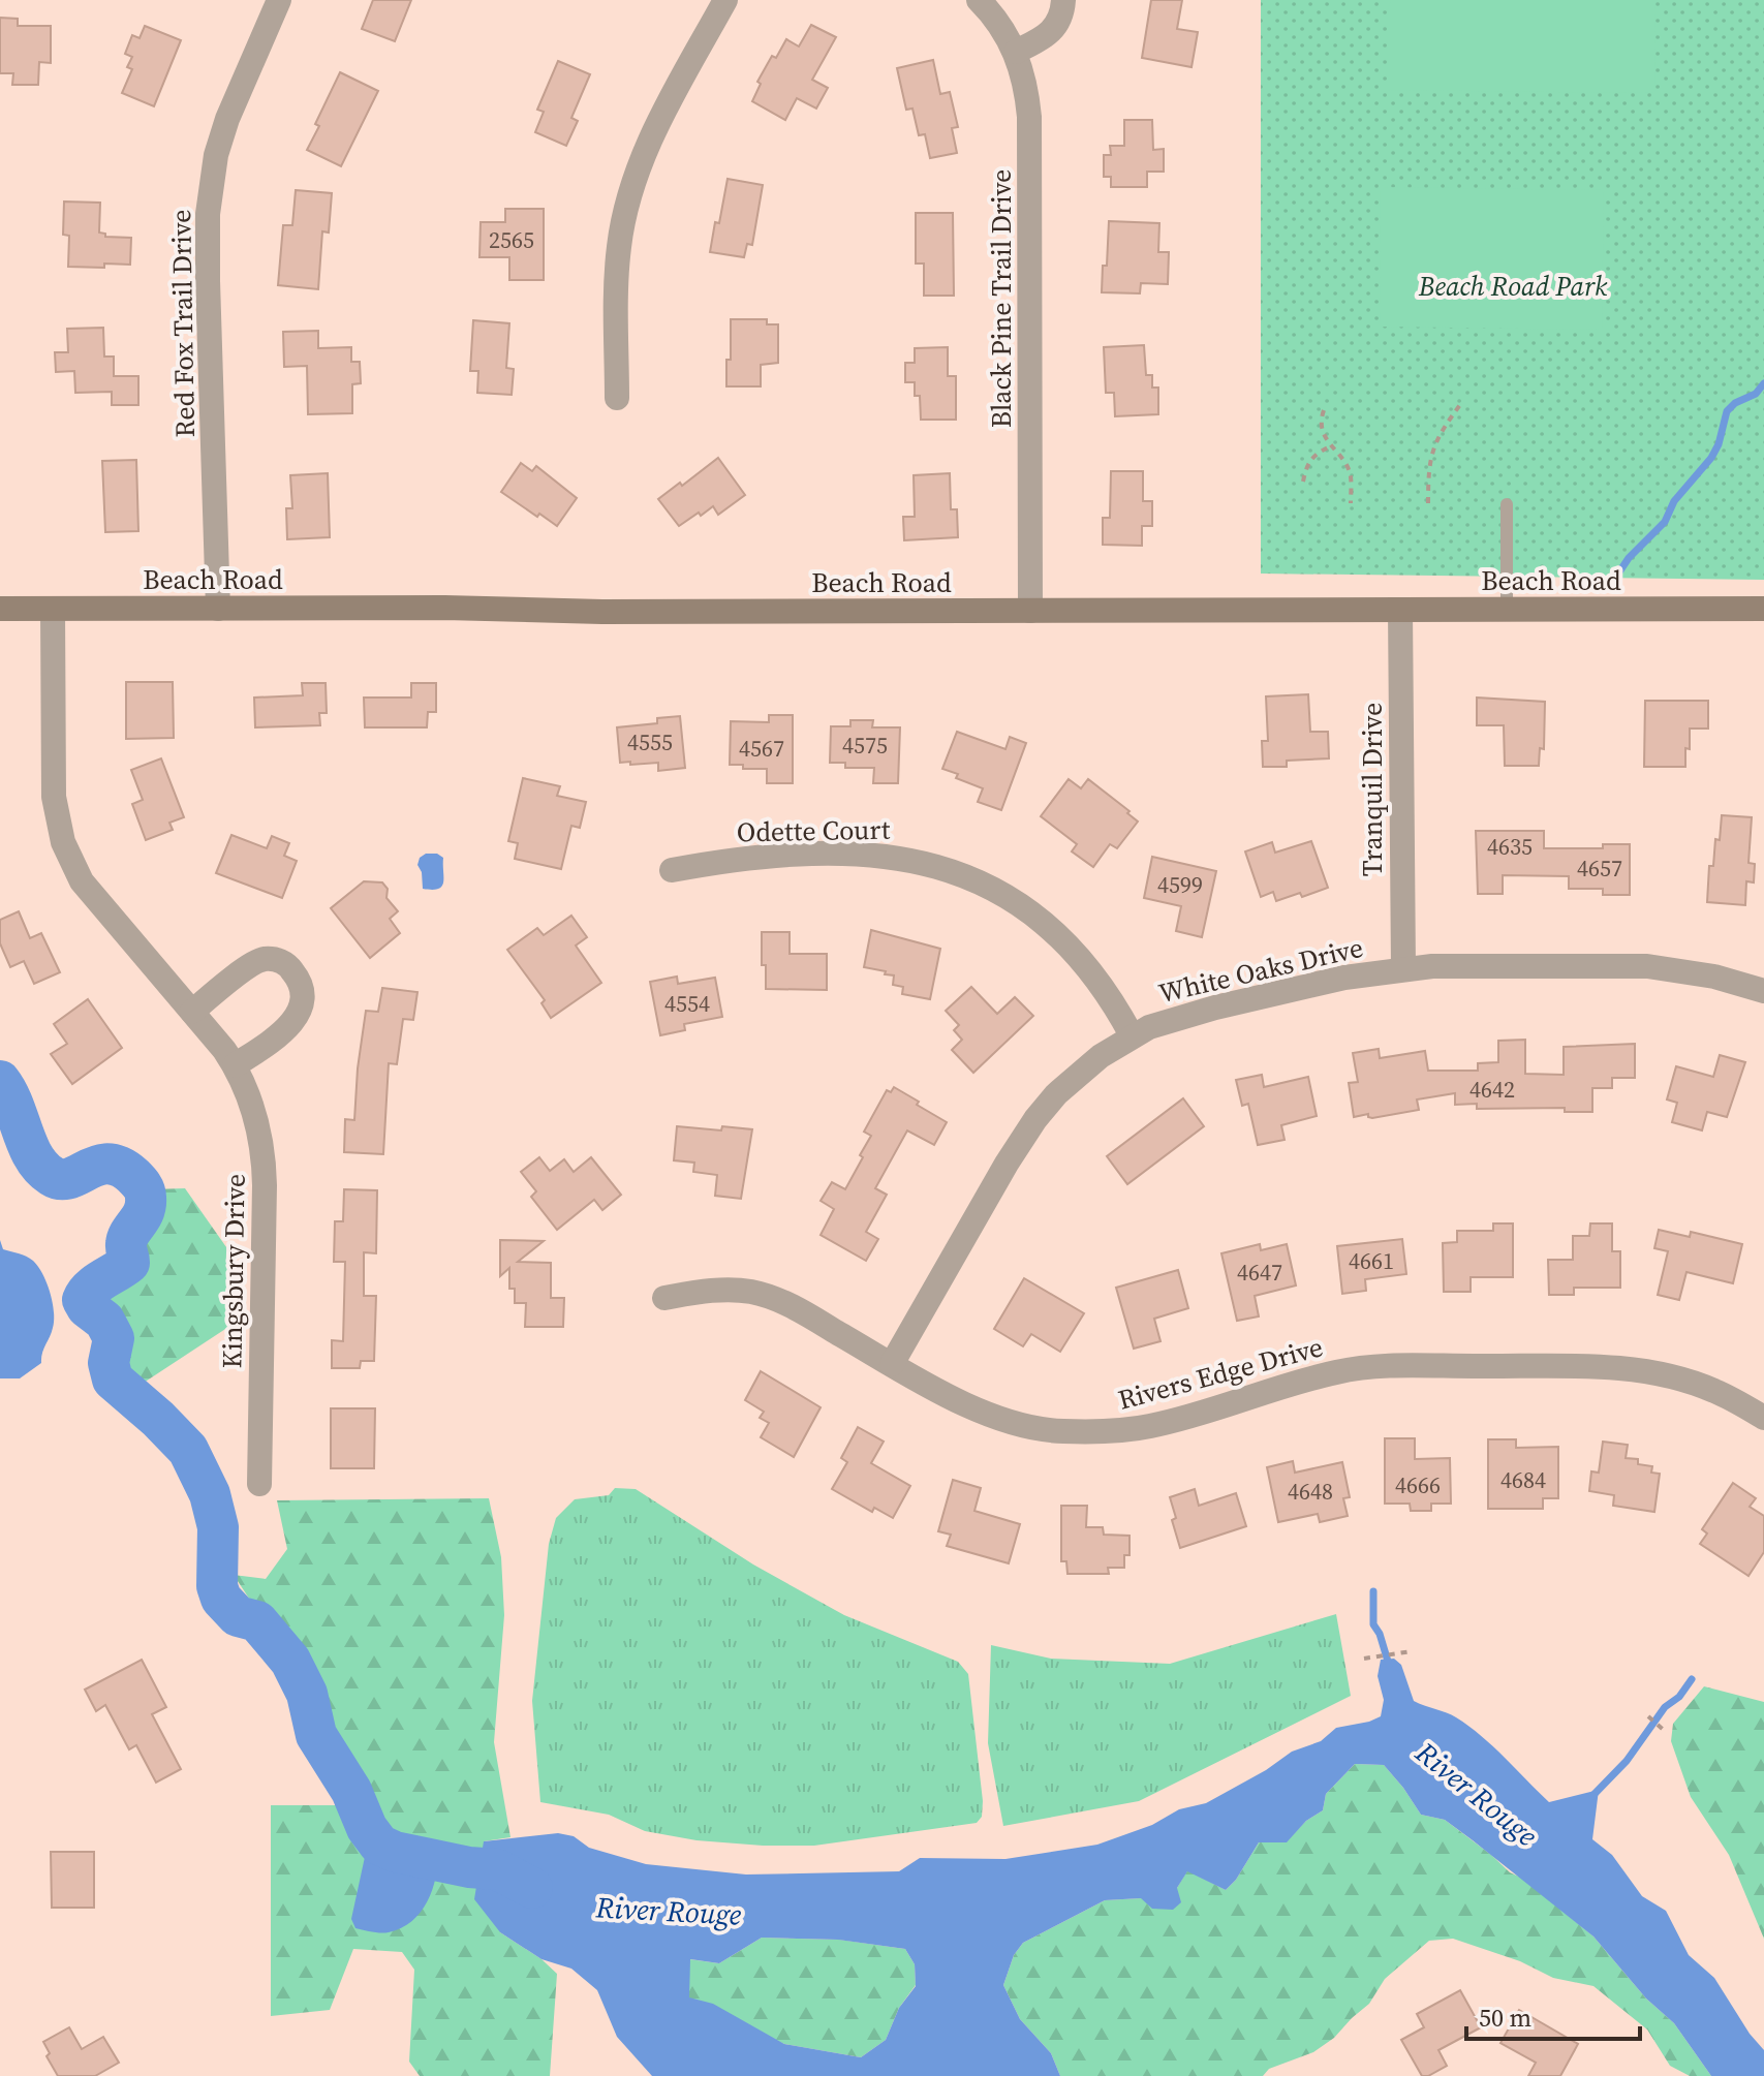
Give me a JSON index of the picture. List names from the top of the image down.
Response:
{
  "streets": {
    "street": [
      "Black Pine Trail Drive",
      "Red Fox Trail Drive",
      "Beach Road",
      "Tranquil Drive",
      "Odette Court",
      "White Oaks Drive",
      "Kingsbury Drive",
      "Rivers Edge Drive"
    ]
  },
  "crossings": [
    ["Black Pine Trail Drive", "Beach Road"],
    ["Red Fox Trail Drive", "Beach Road"],
    ["Beach Road", "Tranquil Drive"],
    ["Beach Road", "Kingsbury Drive"],
    ["Tranquil Drive", "White Oaks Drive"],
    ["Odette Court", "White Oaks Drive"],
    ["White Oaks Drive", "Rivers Edge Drive"]
  ],
  "water": ["River Rouge"],
  "parks": ["Beach Road Park"],
  "house_numbers": [
    "2565",
    "4555",
    "4575",
    "4567",
    "4635",
    "4657",
    "4599",
    "4554",
    "4642",
    "4661",
    "4647",
    "4684",
    "4666",
    "4648"
  ],
  "scale_bar": "50 m"
}
